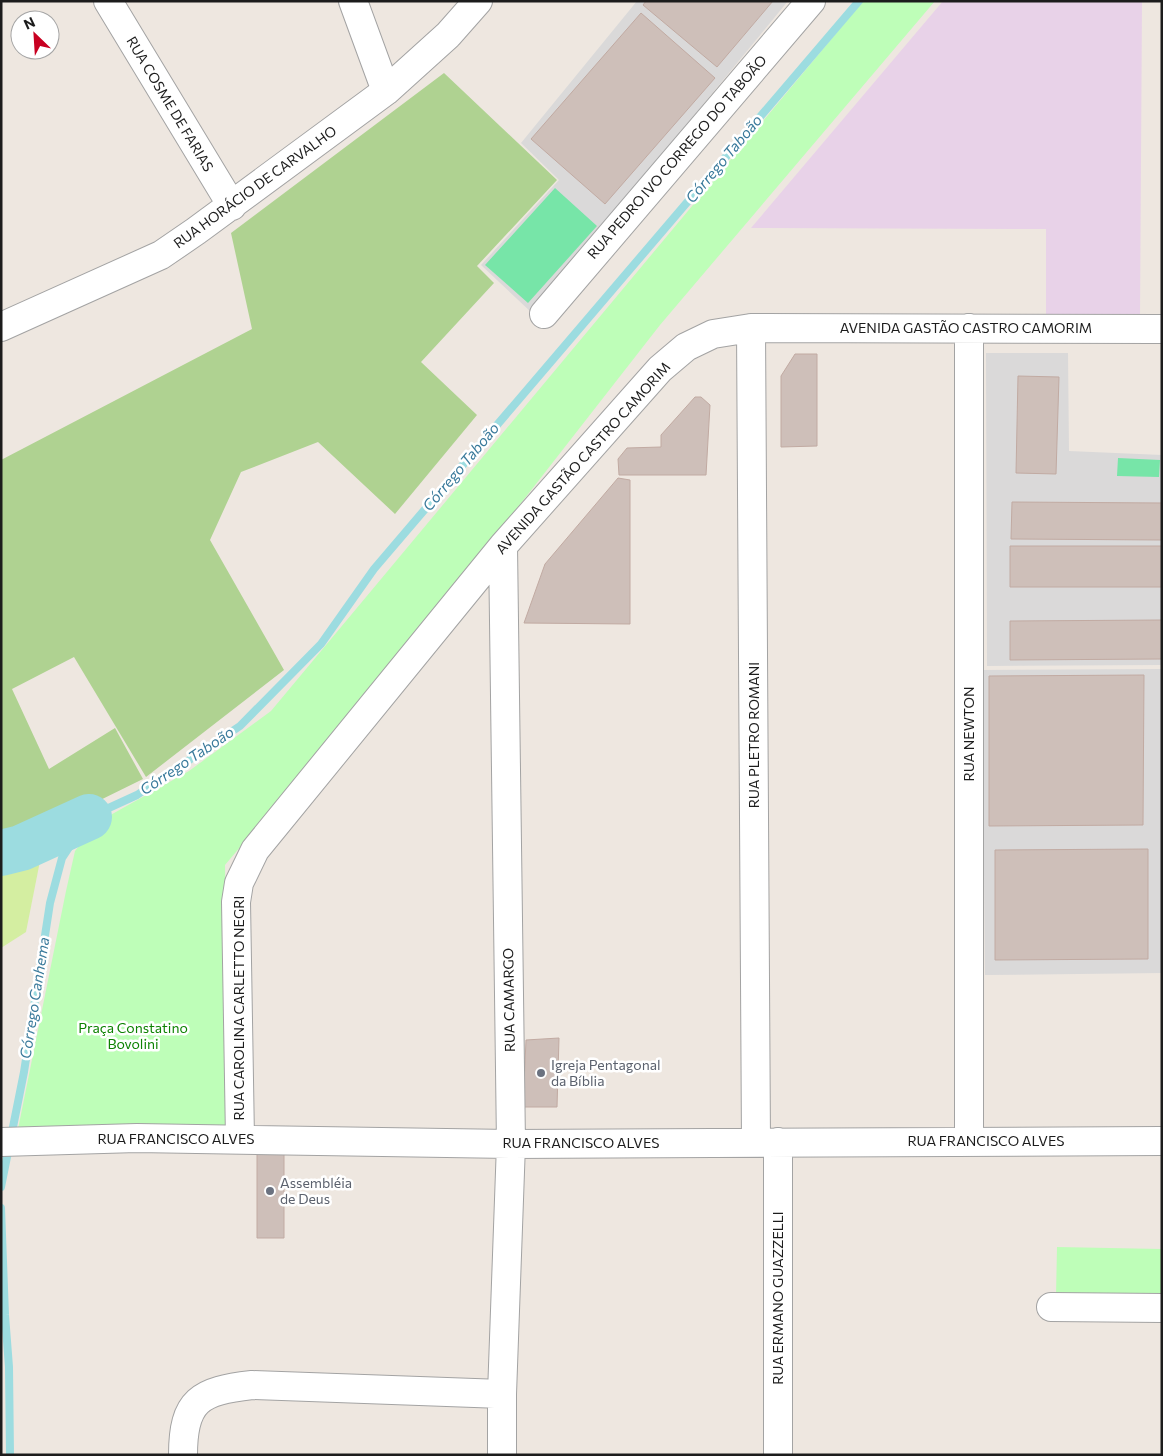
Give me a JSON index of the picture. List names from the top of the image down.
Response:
{
  "streets": {
    "street": [
      "RUA COSME DE FARIAS",
      "RUA PEDRO IVO CORREGO DO TABOÃO",
      "RUA HORÁCIO DE CARVALHO",
      "AVENIDA GASTÃO CASTRO CAMORIM",
      "RUA NEWTON",
      "RUA PLETRO ROMANI",
      "RUA CAMARGO",
      "RUA CAROLINA CARLETTO NEGRI",
      "RUA FRANCISCO ALVES",
      "RUA ERMANO GUAZZELLI"
    ]
  },
  "crossings": [
    ["RUA COSME DE FARIAS", "RUA HORÁCIO DE CARVALHO"],
    ["AVENIDA GASTÃO CASTRO CAMORIM", "RUA NEWTON"],
    ["AVENIDA GASTÃO CASTRO CAMORIM", "RUA PLETRO ROMANI"],
    ["AVENIDA GASTÃO CASTRO CAMORIM", "RUA CAMARGO"],
    ["AVENIDA GASTÃO CASTRO CAMORIM", "RUA CAROLINA CARLETTO NEGRI"],
    ["RUA NEWTON", "RUA FRANCISCO ALVES"],
    ["RUA PLETRO ROMANI", "RUA FRANCISCO ALVES"],
    ["RUA PLETRO ROMANI", "RUA ERMANO GUAZZELLI"],
    ["RUA CAMARGO", "RUA FRANCISCO ALVES"],
    ["RUA CAROLINA CARLETTO NEGRI", "RUA FRANCISCO ALVES"],
    ["RUA FRANCISCO ALVES", "RUA ERMANO GUAZZELLI"]
  ],
  "water": ["Córrego Taboão", "Córrego Canhema"],
  "parks": ["Praça Constatino Bovolini"],
  "places": ["Igreja Pentagonal da Bíblia", "Assembléia de Deus"],
  "north": "top left"
}
